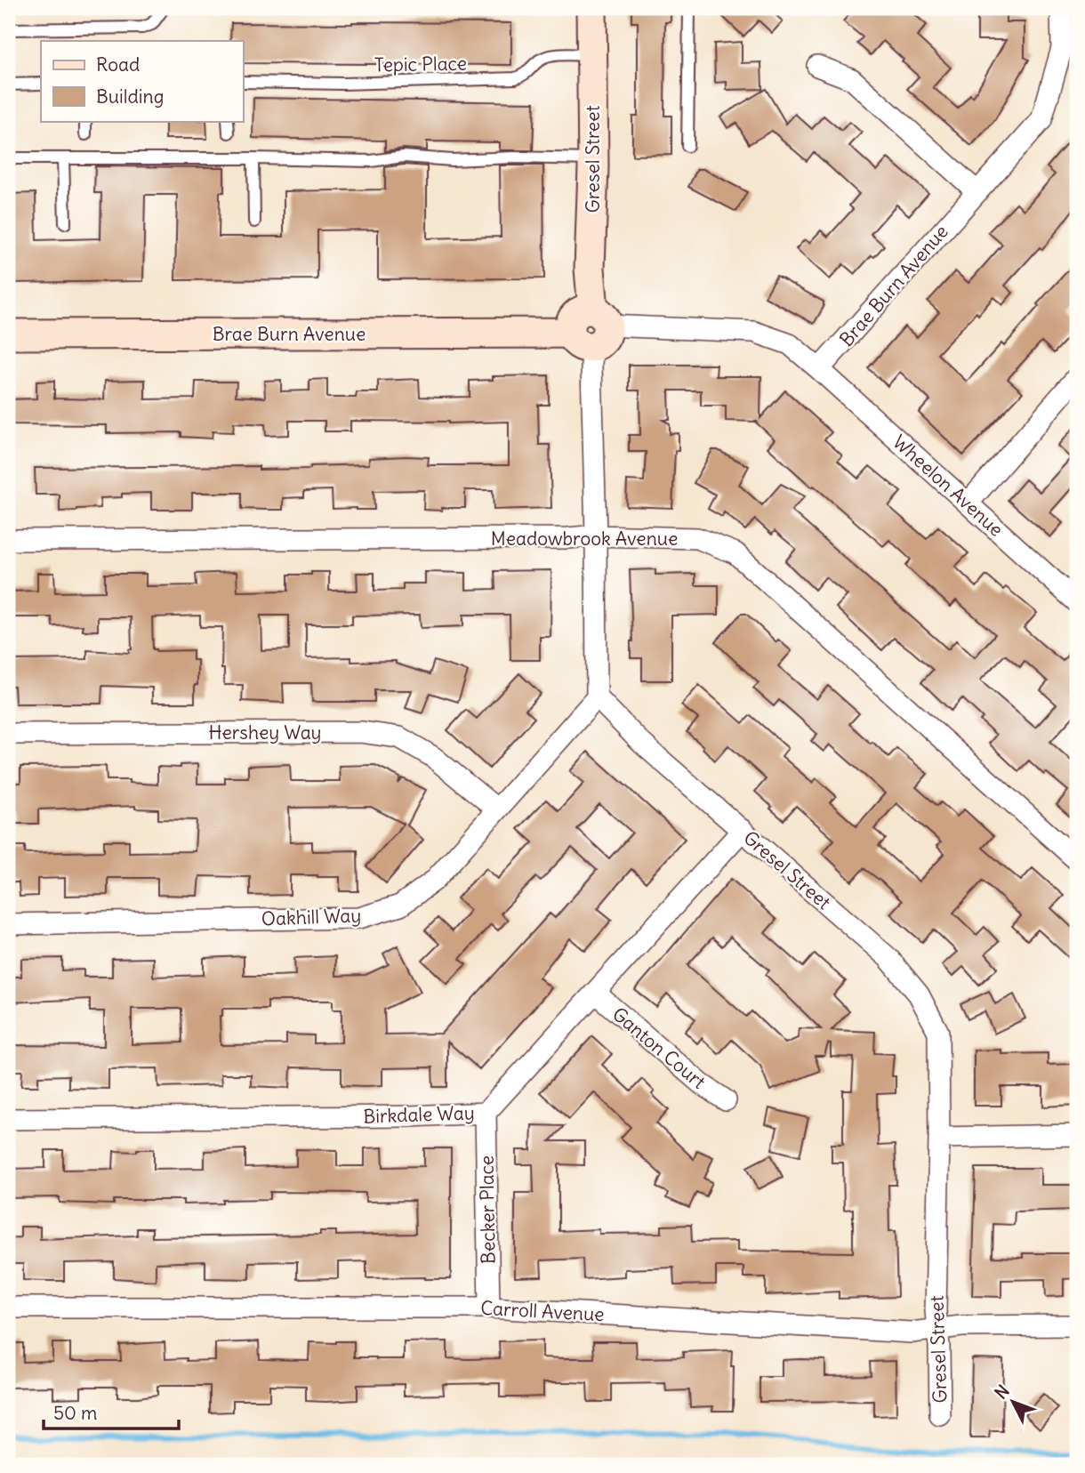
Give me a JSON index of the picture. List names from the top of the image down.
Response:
{
  "streets": {
    "street": [
      "Gresel Street",
      "Brae Burn Avenue",
      "Wheelon Avenue",
      "Meadowbrook Avenue",
      "Hershey Way",
      "Oakhill Way",
      "Ganton Court",
      "Birkdale Way",
      "Becker Place",
      "Carroll Avenue"
    ],
    "lane": ["Tepic Place"]
  },
  "crossings": [
    ["Tepic Place", "Gresel Street"],
    ["Gresel Street", "Brae Burn Avenue"],
    ["Gresel Street", "Meadowbrook Avenue"],
    ["Gresel Street", "Oakhill Way"],
    ["Gresel Street", "Birkdale Way"],
    ["Gresel Street", "Carroll Avenue"],
    ["Brae Burn Avenue", "Wheelon Avenue"],
    ["Hershey Way", "Oakhill Way"],
    ["Ganton Court", "Birkdale Way"],
    ["Birkdale Way", "Becker Place"],
    ["Becker Place", "Carroll Avenue"]
  ],
  "legend": ["Road", "Building"],
  "scale_bar": "50 m",
  "north": "top left"
}
